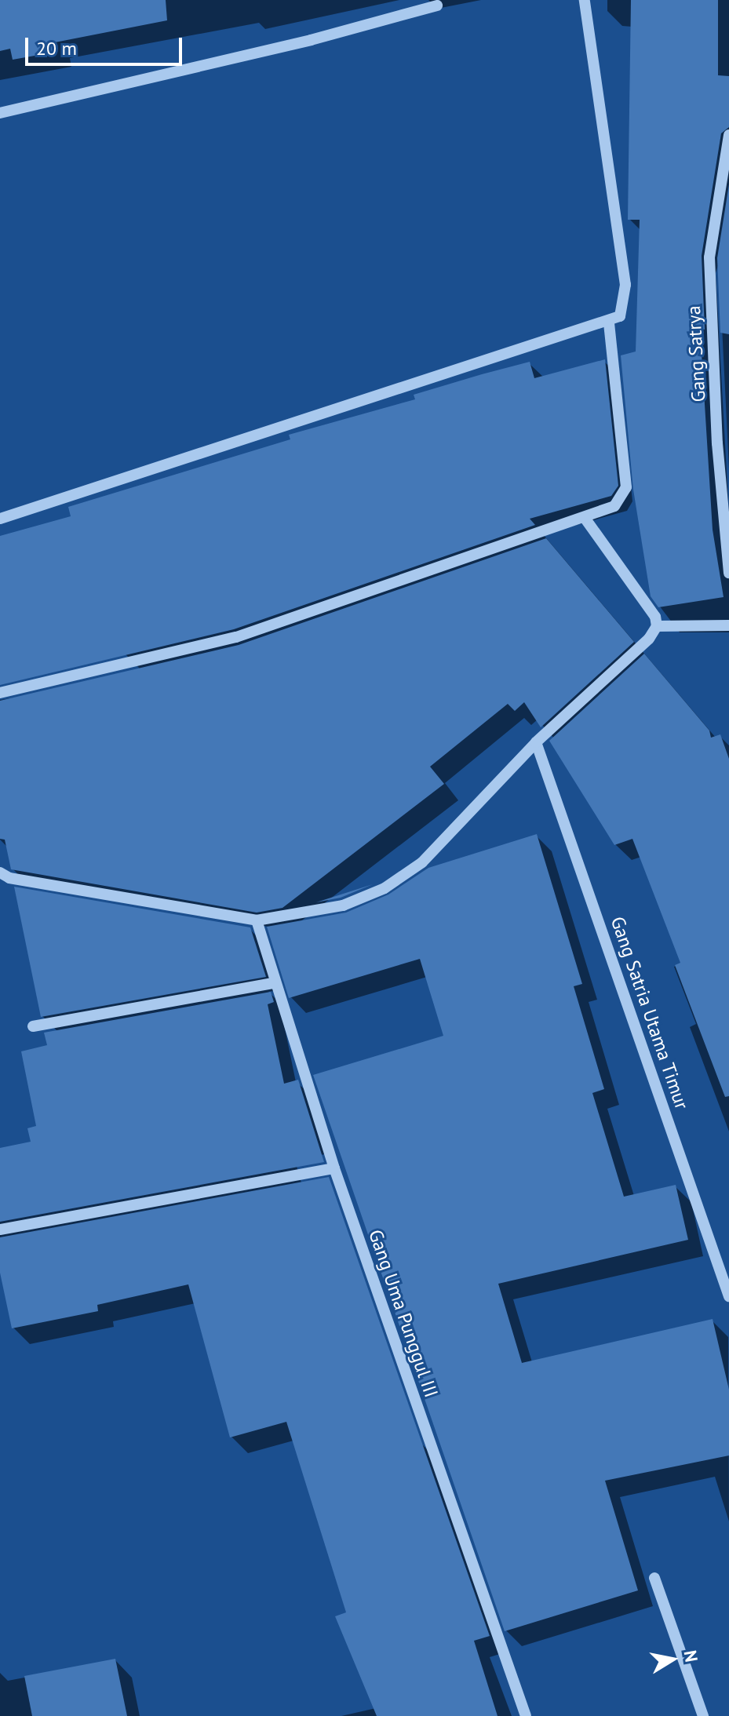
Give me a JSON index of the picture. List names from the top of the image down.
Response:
{
  "streets": {
    "street": ["Gang Satrya", "Gang Satria Utama Timur", "Gang Uma Punggul III"]
  },
  "scale_bar": "20 m",
  "north": "right"
}
